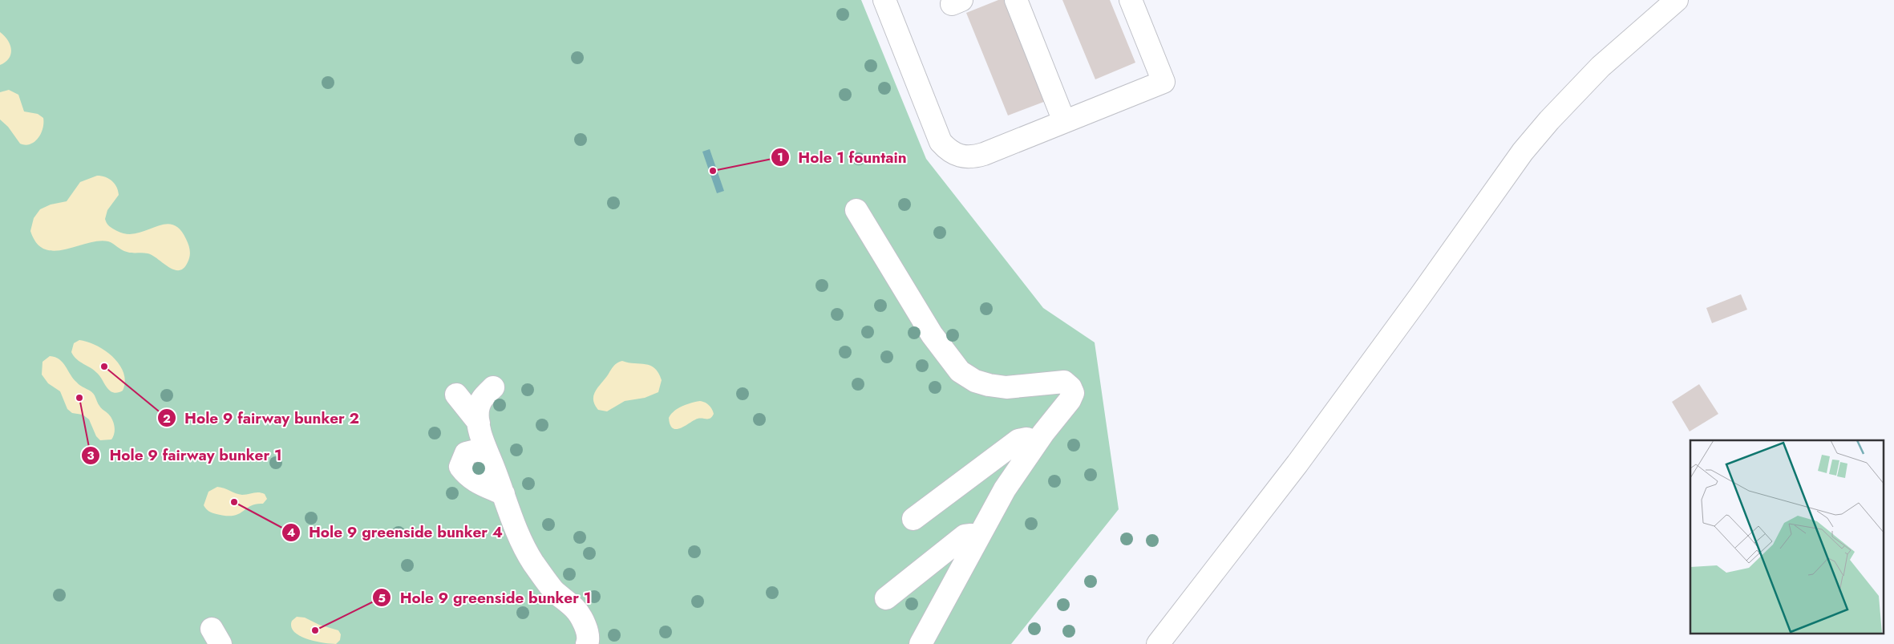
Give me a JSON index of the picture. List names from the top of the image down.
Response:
{
  "places": [
    "Hole 1 fountain",
    "Hole 9 fairway bunker 2",
    "Hole 9 fairway bunker 1",
    "Hole 9 greenside bunker 4",
    "Hole 9 greenside bunker 1"
  ]
}
